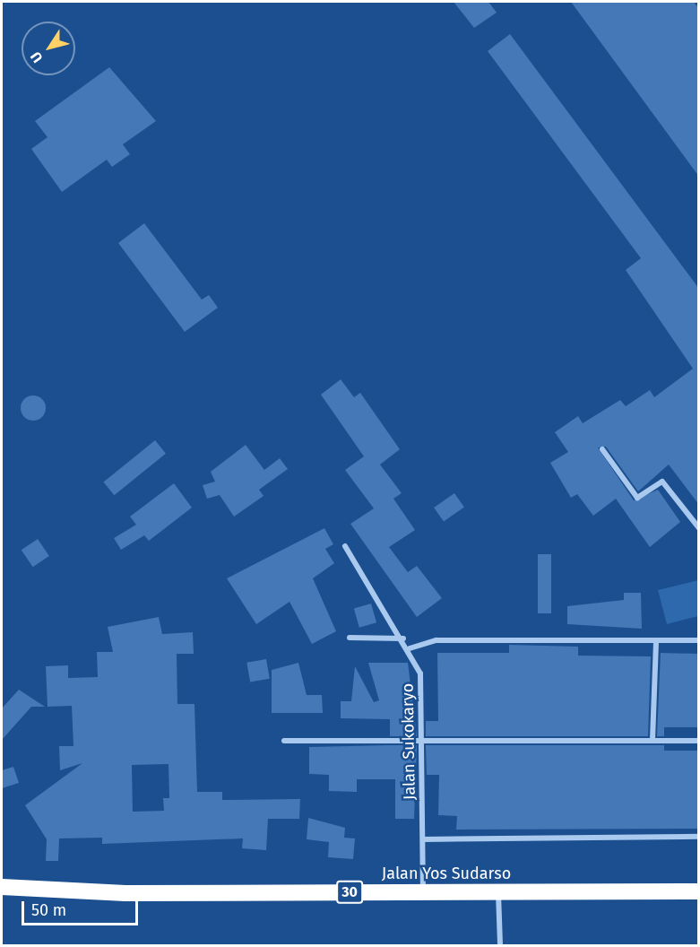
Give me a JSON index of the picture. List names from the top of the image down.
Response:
{
  "streets": {
    "highway": ["Jalan Yos Sudarso", "30"],
    "street": ["Jalan Sukokaryo"]
  },
  "crossings": [
    ["Jalan Sukokaryo", "Jalan Yos Sudarso"]
  ],
  "scale_bar": "50 m",
  "north": "bottom left"
}
